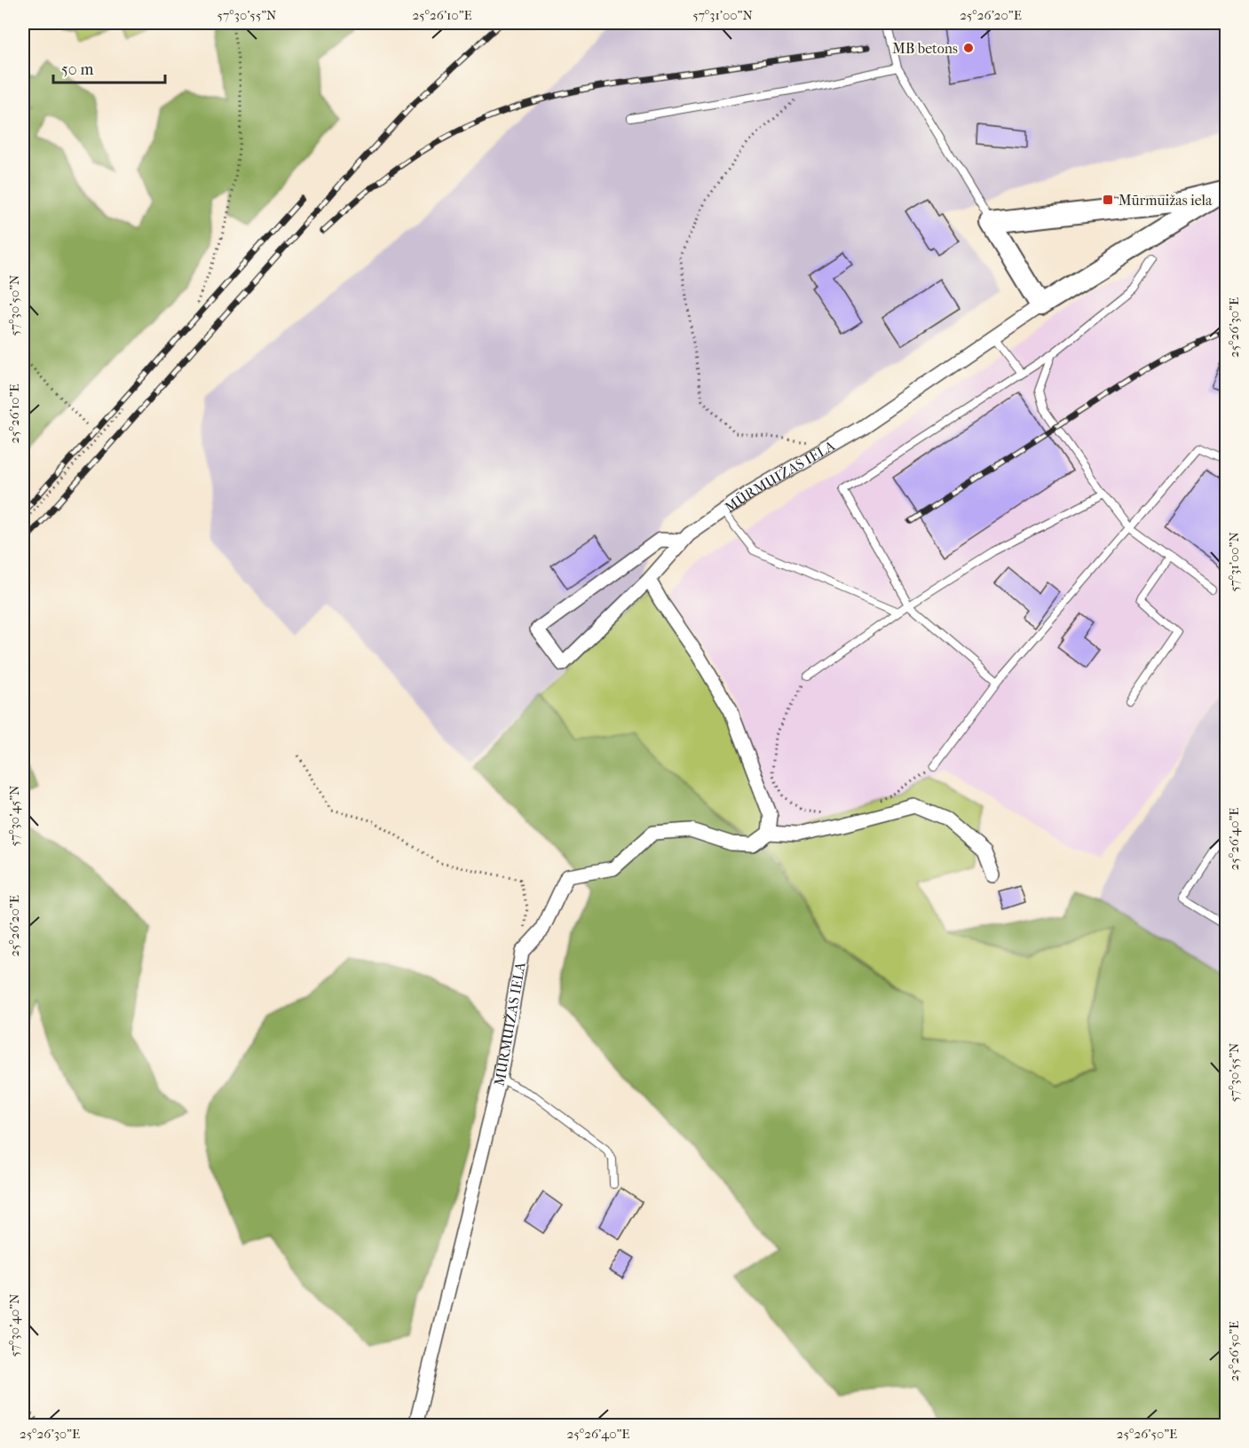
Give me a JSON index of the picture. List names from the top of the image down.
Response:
{
  "streets": {
    "street": ["MŪRMUIŽAS IELA"]
  },
  "places": {
    "other": ["MB betons"],
    "transit": ["Mūrmuižas iela"]
  },
  "scale_bar": "50 m",
  "coordinates": [
    "57°30'55\"N",
    "25°26'10\"E",
    "57°31'00\"N",
    "25°26'20\"E",
    "57°30'50\"N",
    "25°26'30\"E",
    "57°30'45\"N",
    "25°26'40\"E",
    "57°30'40\"N",
    "25°26'50\"E"
  ]
}
